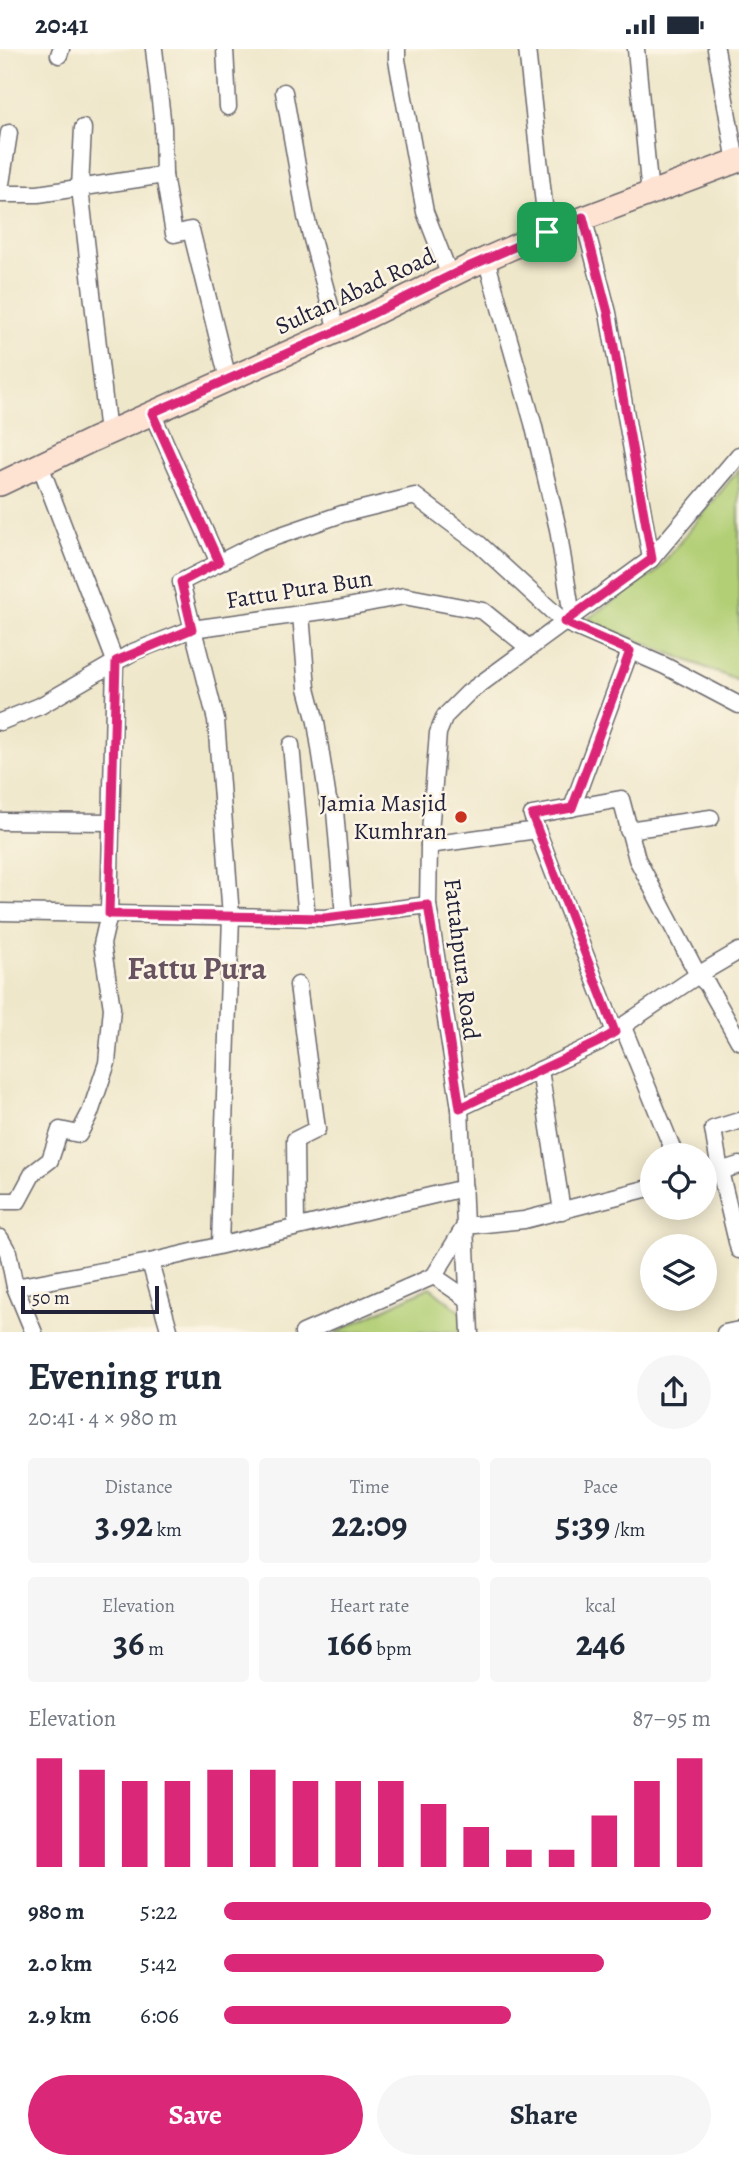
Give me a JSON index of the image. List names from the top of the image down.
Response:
{
  "streets": {
    "street": ["Sultan Abad Road", "Fattu Pura Bun", "Fattahpura Road"]
  },
  "crossings": [
    ["Fattu Pura Bun", "Fattahpura Road"]
  ],
  "districts": ["Fattu Pura"],
  "places": ["Jamia Masjid Kumhran"],
  "scale_bar": "50 m",
  "page": {
    "status": "20:41",
    "scale": "50 m",
    "heading": ["Evening run", "20:41 · 4 × 980 m"],
    "stats": [
      ["Distance", "3.92 km"],
      ["Time", "22:09"],
      ["Pace", "5:39 /km"],
      ["Elevation", "36 m"],
      ["Heart rate", "166 bpm"],
      ["kcal", "246"]
    ],
    "chart": ["Elevation", "87–95 m"],
    "list": [
      {
        "name": "980 m",
        "note": "5:22"
      },
      {
        "name": "2.0 km",
        "note": "5:42"
      },
      {
        "name": "2.9 km",
        "note": "6:06"
      }
    ],
    "buttons": ["Save", "Share"]
  }
}
